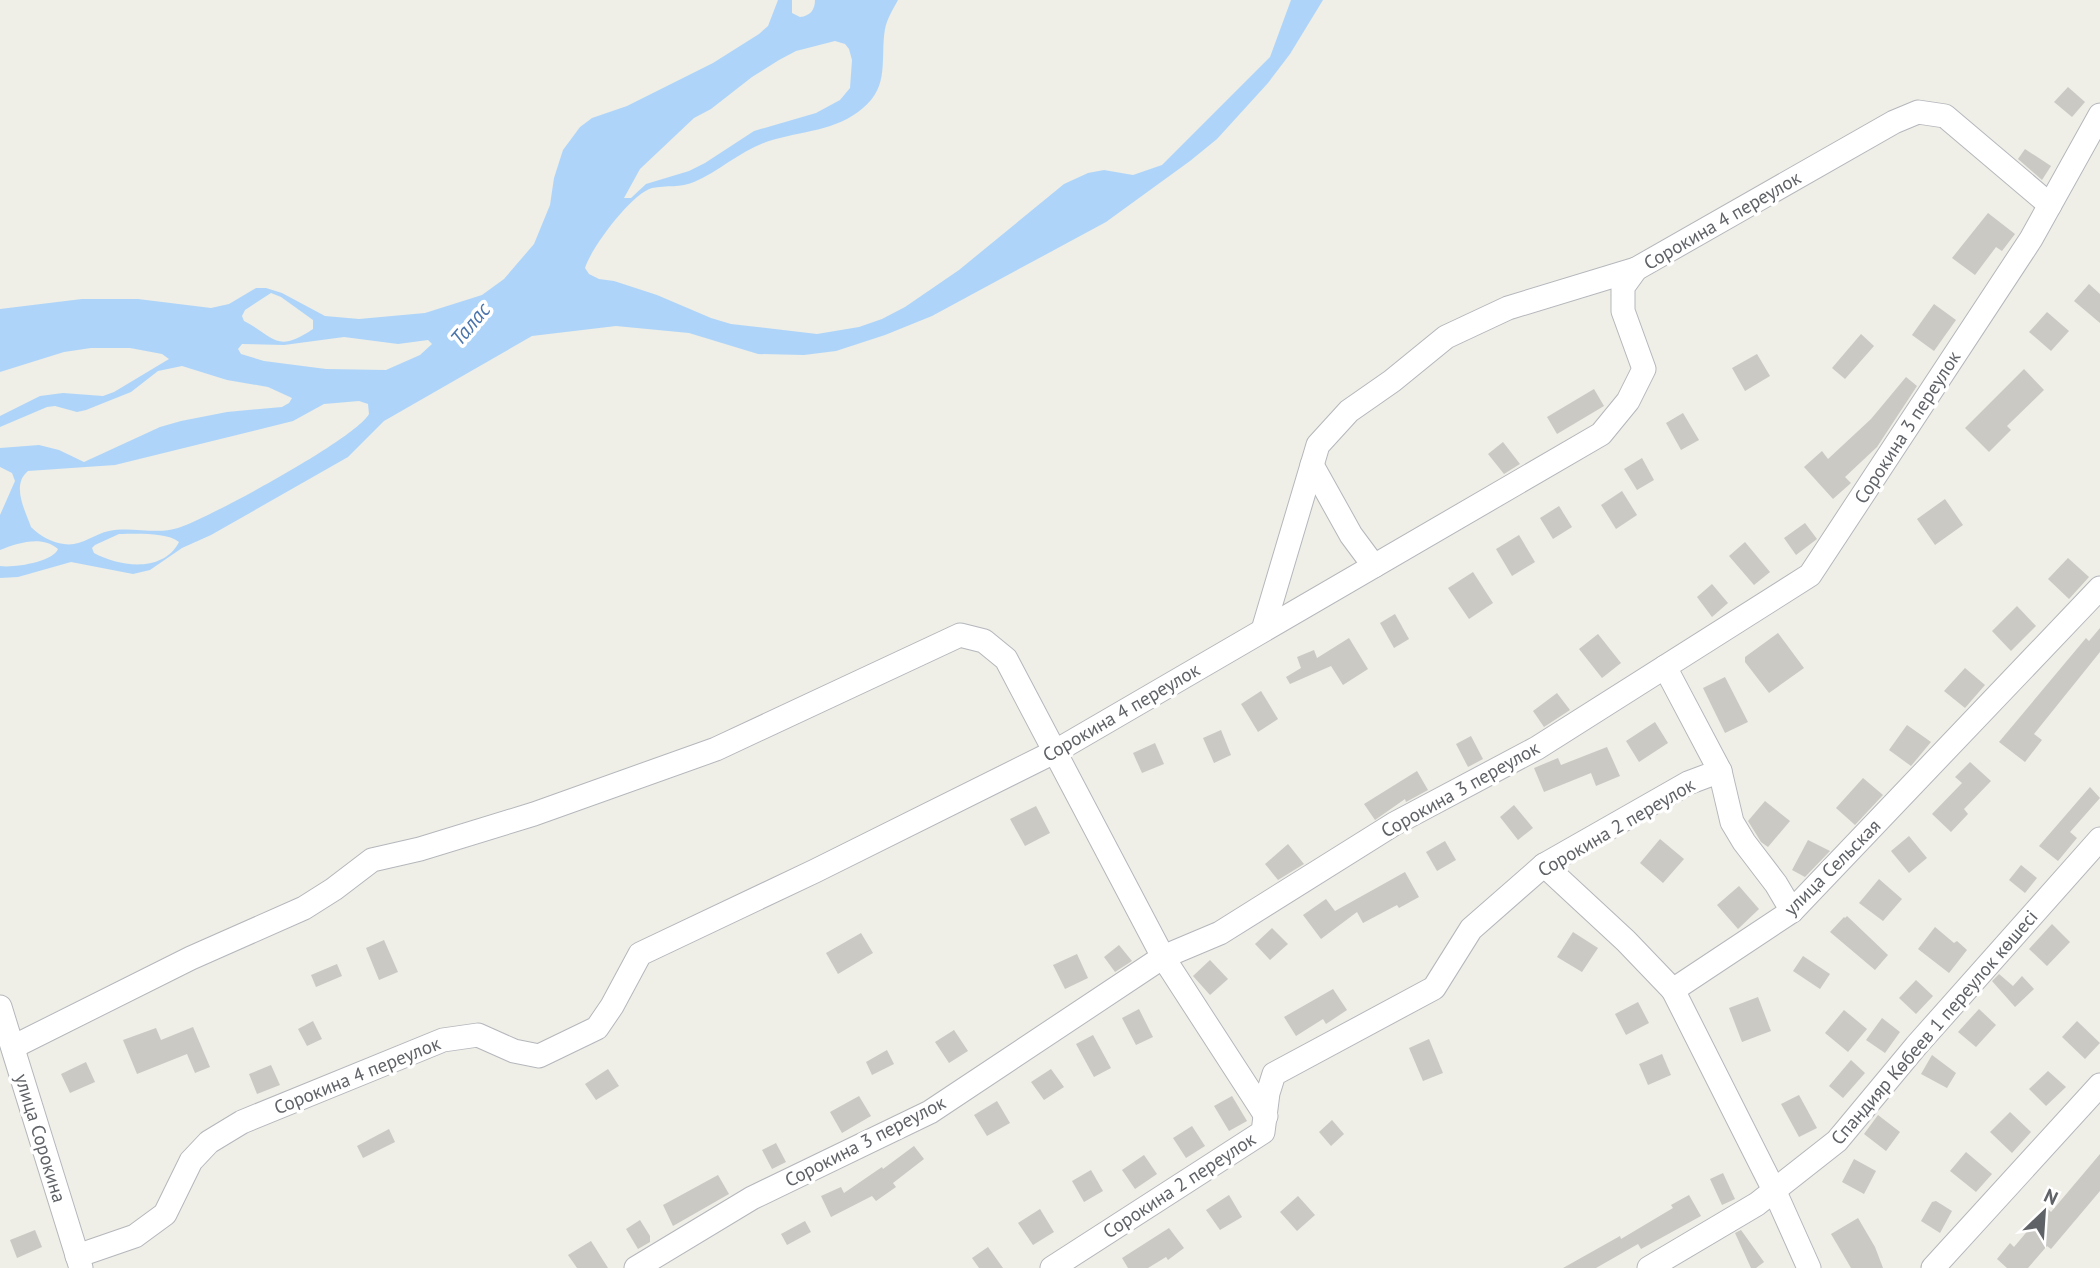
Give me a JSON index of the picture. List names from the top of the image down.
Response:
{
  "streets": {
    "street": [
      "Сорокина 4 переулок",
      "Сорокина 3 переулок",
      "Сорокина 2 переулок",
      "улица Сельская",
      "Спандияр Көбеев 1 переулок көшесі",
      "улица Сорокина"
    ]
  },
  "crossings": [
    ["Сорокина 4 переулок", "Сорокина 3 переулок"],
    ["Сорокина 4 переулок", "улица Сорокина"]
  ],
  "water": ["Талас"],
  "north": "top right"
}
